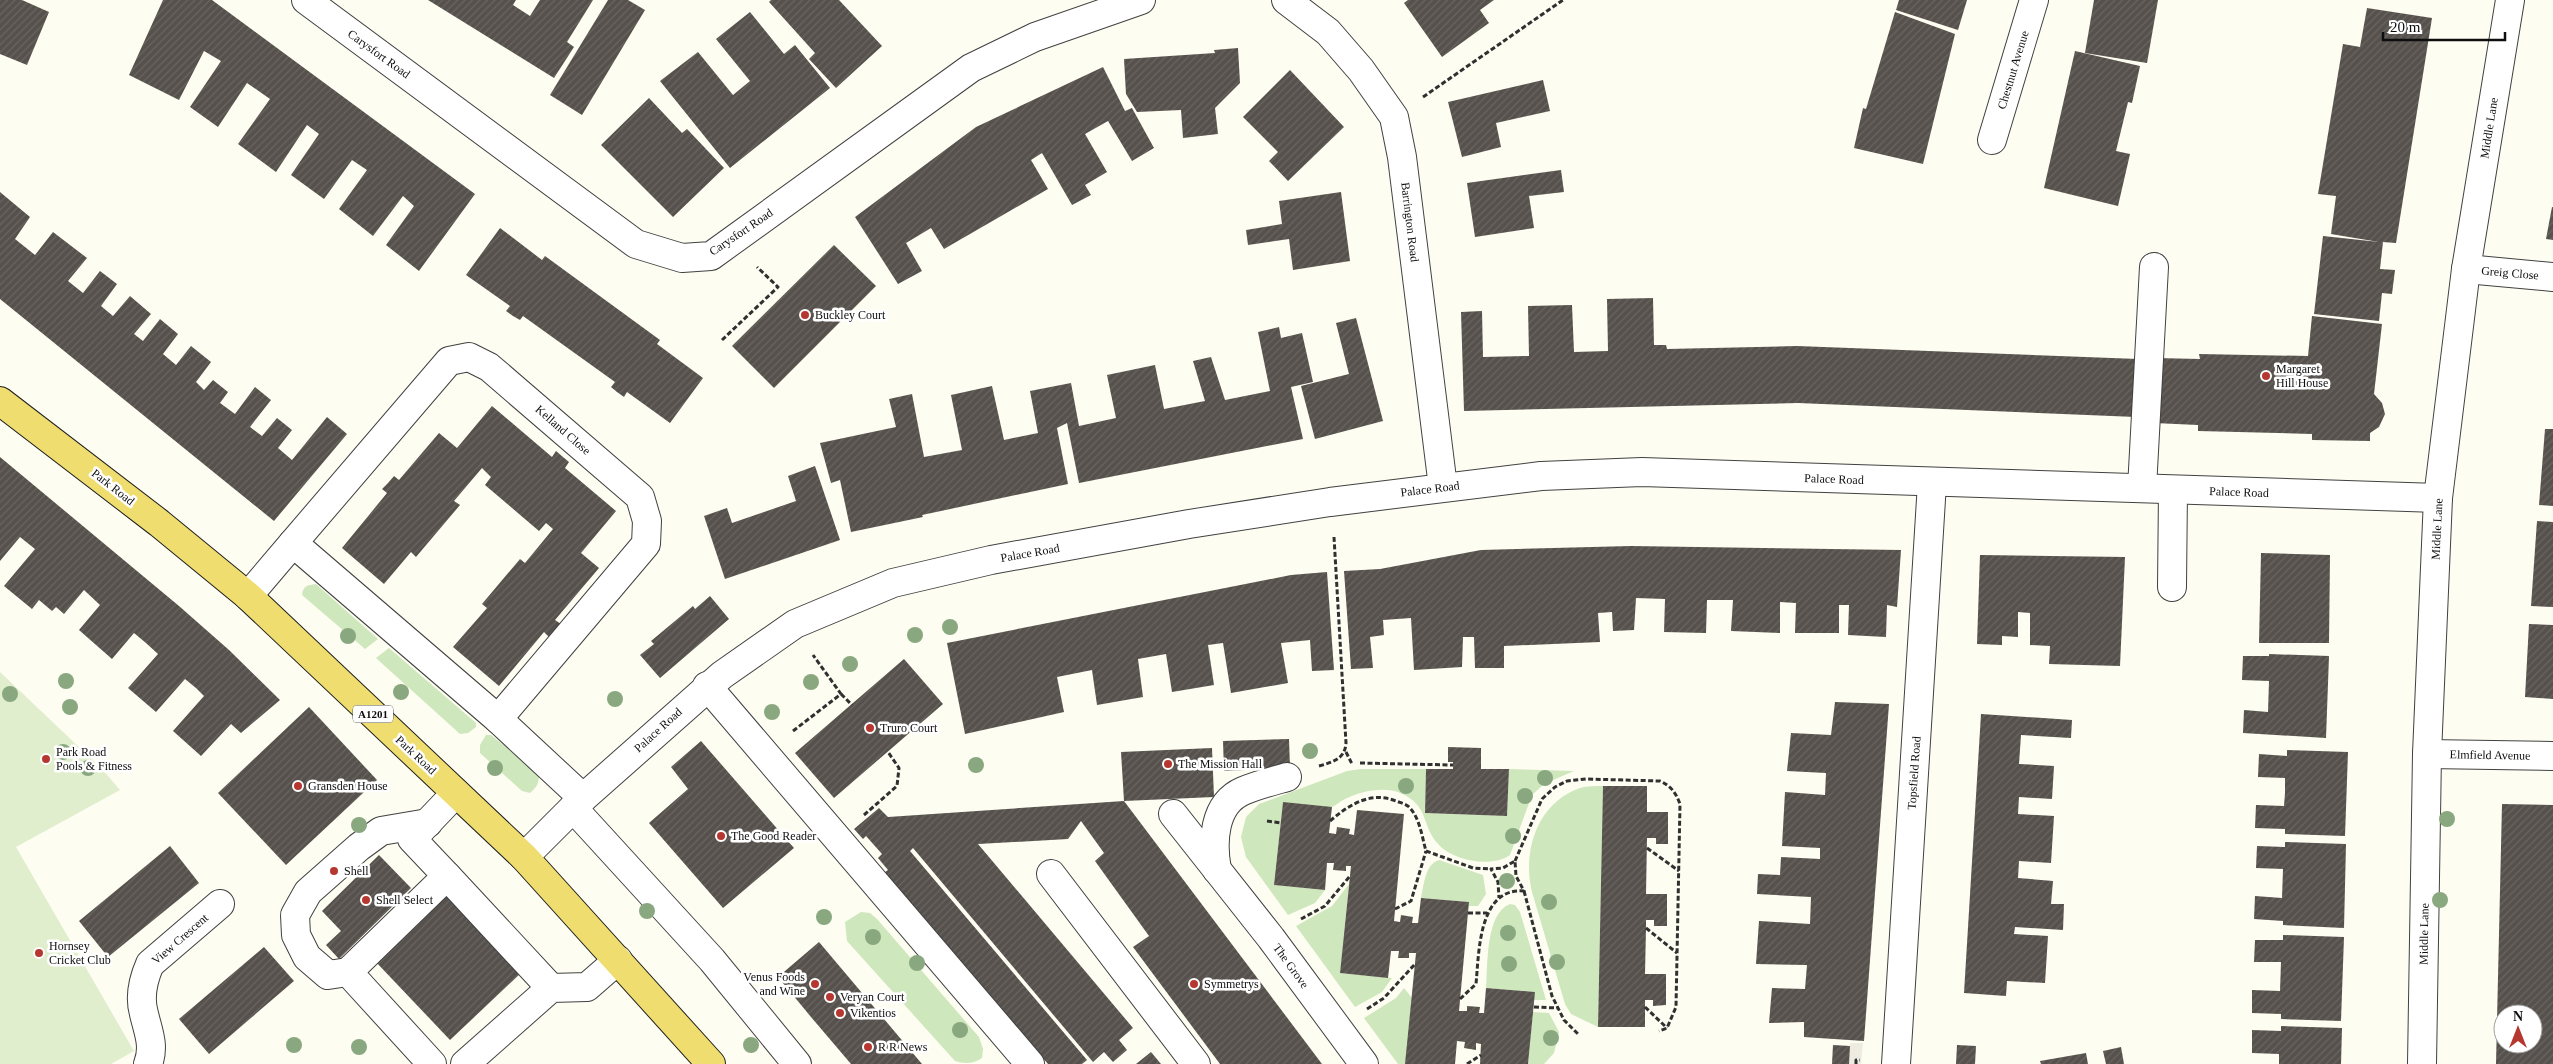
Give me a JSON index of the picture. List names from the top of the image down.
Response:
{
  "streets": {
    "main road": ["Park Road", "A1201"],
    "street": [
      "Carysfort Road",
      "Chestnut Avenue",
      "Middle Lane",
      "Barrington Road",
      "Greig Close",
      "Kelland Close",
      "Palace Road",
      "Elmfield Avenue",
      "Topsfield Road",
      "View Crescent",
      "The Grove"
    ]
  },
  "crossings": [
    ["Middle Lane", "Greig Close"],
    ["Middle Lane", "Palace Road"],
    ["Middle Lane", "Elmfield Avenue"],
    ["Barrington Road", "Palace Road"],
    ["Kelland Close", "Park Road"],
    ["Palace Road", "Park Road"],
    ["Palace Road", "Topsfield Road"]
  ],
  "places": [
    "Buckley Court",
    "Margaret Hill House",
    "Truro Court",
    "Park Road Pools & Fitness",
    "The Mission Hall",
    "Gransden House",
    "The Good Reader",
    "Shell",
    "Shell Select",
    "Hornsey Cricket Club",
    "Venus Foods and Wine",
    "Symmetrys",
    "Veryan Court",
    "Vikentios",
    "R R News"
  ],
  "scale_bar": "20 m",
  "north": "top"
}
